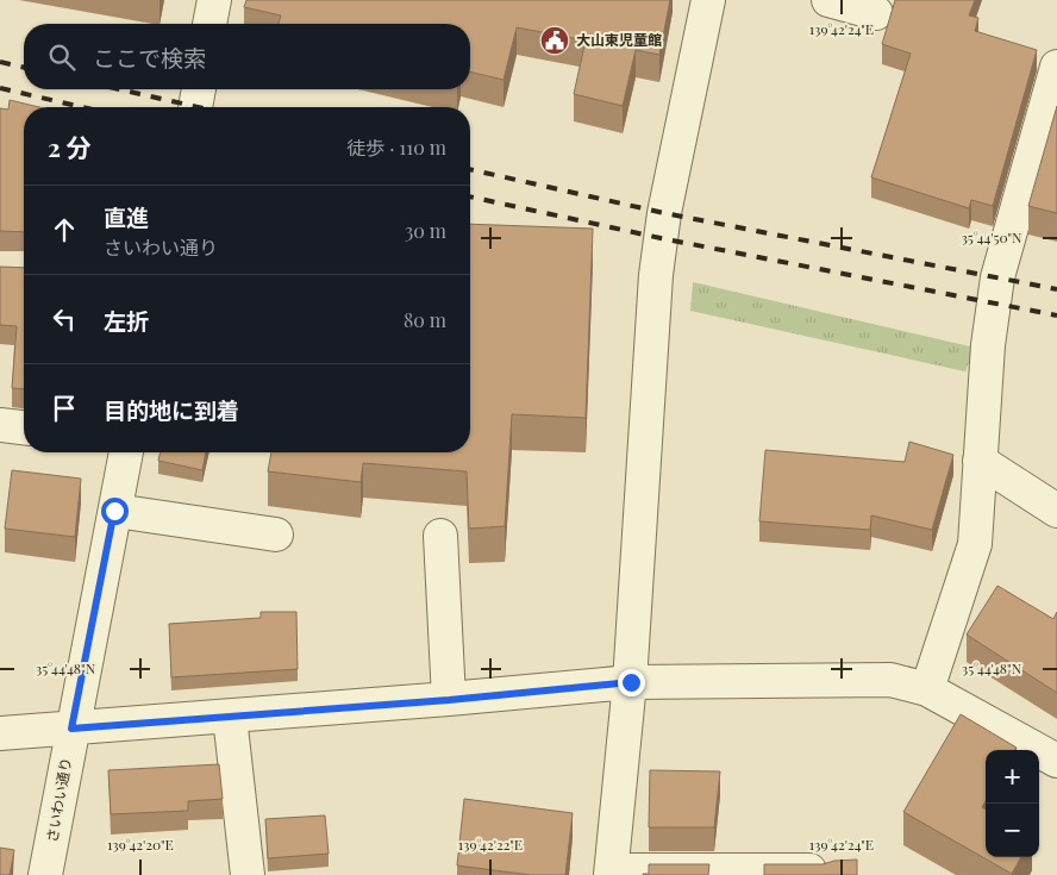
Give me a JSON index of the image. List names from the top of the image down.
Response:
{
  "streets": {
    "street": ["さいわい通り"]
  },
  "places": {
    "public building": ["大山東児童館"]
  },
  "page": {
    "search": "ここで検索",
    "heading": ["2 分", "徒歩 · 110 m"],
    "list": [
      ["直進", "さいわい通り", "30 m"],
      ["左折", "80 m"],
      "目的地に到着"
    ],
    "map_buttons": ["+", "−"]
  },
  "coordinates": [
    "139°42'24\"E",
    "35°44'50\"N",
    "35°44'48\"N",
    "139°42'20\"E",
    "139°42'22\"E"
  ]
}
